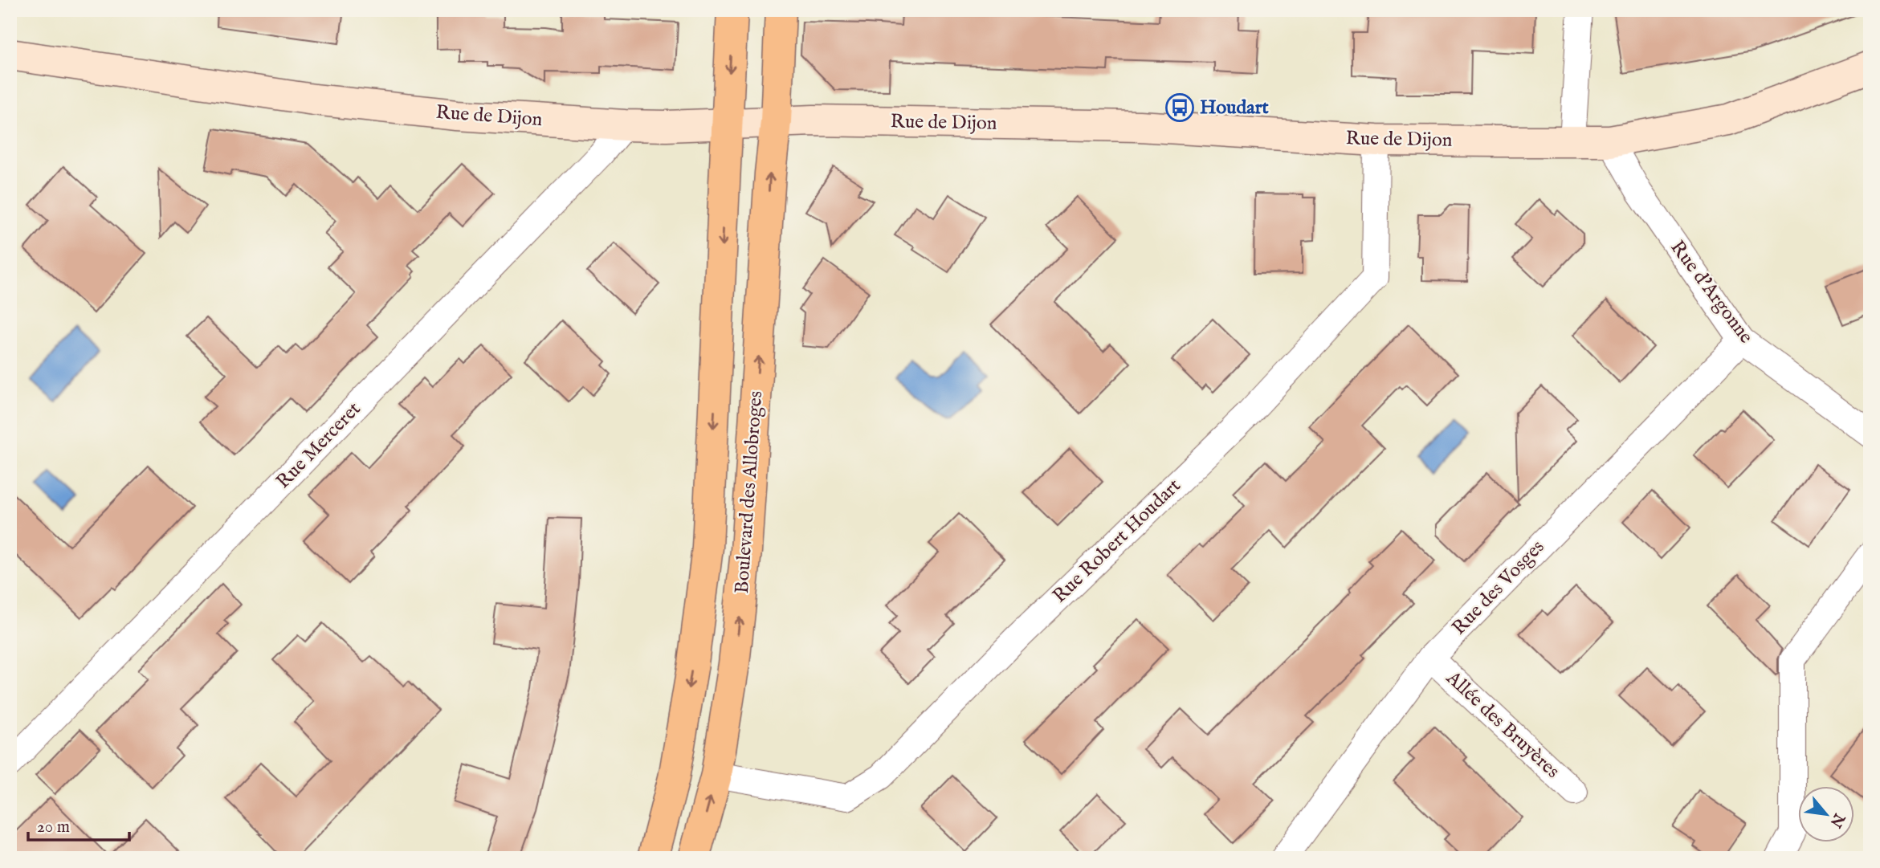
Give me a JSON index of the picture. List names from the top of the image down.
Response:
{
  "streets": {
    "main road": ["Boulevard des Allobroges"],
    "street": [
      "Rue de Dijon",
      "Rue d'Argonne",
      "Rue Merceret",
      "Rue Robert Houdart",
      "Rue des Vosges",
      "Allée des Bruyères"
    ]
  },
  "crossings": [
    ["Rue de Dijon", "Rue d'Argonne"],
    ["Rue de Dijon", "Rue Merceret"],
    ["Rue de Dijon", "Boulevard des Allobroges"],
    ["Rue de Dijon", "Rue Robert Houdart"],
    ["Rue d'Argonne", "Rue des Vosges"],
    ["Boulevard des Allobroges", "Rue Robert Houdart"],
    ["Rue des Vosges", "Allée des Bruyères"]
  ],
  "places": {
    "bus stop": ["Houdart"]
  },
  "scale_bar": "20 m",
  "north": "bottom right"
}
